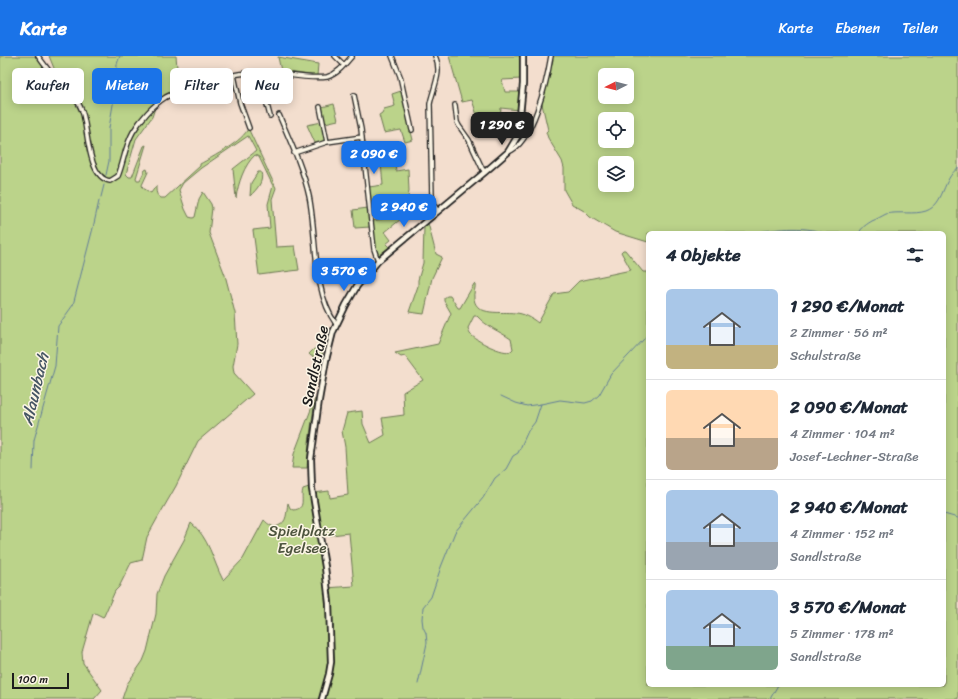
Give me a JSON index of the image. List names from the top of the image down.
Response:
{
  "streets": {
    "street": ["Sandlstraße"]
  },
  "water": ["Alaunbach"],
  "parks": ["Spielplatz Egelsee"],
  "scale_bar": "100 m",
  "north": "left",
  "page": {
    "header": "Karte",
    "nav": ["Karte", "Ebenen", "Teilen"],
    "chip": [
      "Kaufen",
      "Mieten",
      "Filter",
      "Neu"
    ],
    "price": [
      "1 290 €",
      "2 090 €",
      "2 940 €",
      "3 570 €"
    ],
    "heading": "4 Objekte",
    "list": [
      {
        "name": "1 290 €/Monat",
        "note": "2 Zimmer · 56 m² · Schulstraße"
      },
      {
        "name": "2 090 €/Monat",
        "note": "4 Zimmer · 104 m² · Josef-Lechner-Straße"
      },
      {
        "name": "2 940 €/Monat",
        "note": "4 Zimmer · 152 m² · Sandlstraße"
      },
      {
        "name": "3 570 €/Monat",
        "note": "5 Zimmer · 178 m² · Sandlstraße"
      }
    ],
    "scale": "100 m"
  }
}
